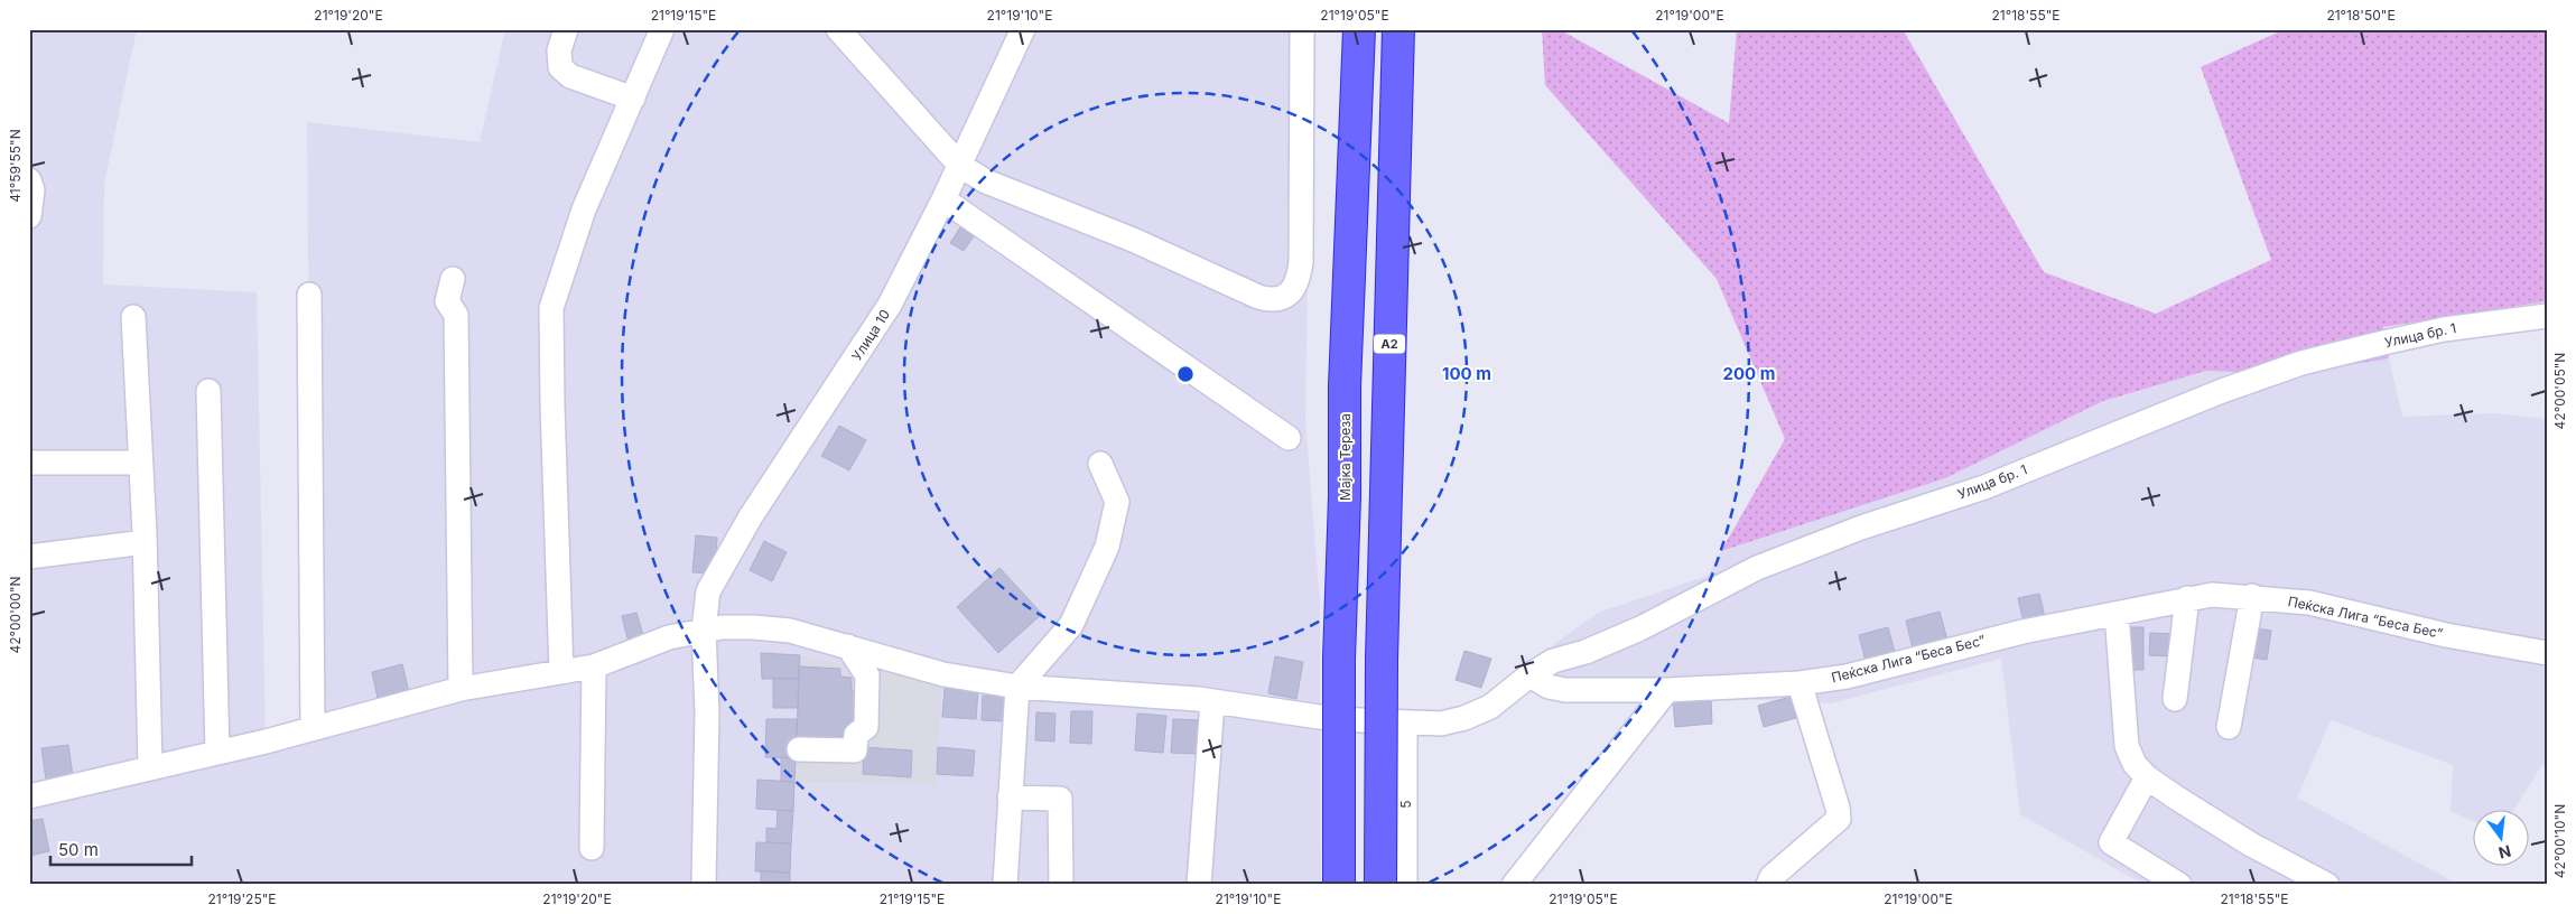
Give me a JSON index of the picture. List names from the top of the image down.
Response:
{
  "streets": {
    "highway": ["A2", "Мајка Тереза"],
    "street": [
      "Улица 10",
      "Улица бр. 1",
      "Пеќска Лига “Беса Бес”",
      "5"
    ]
  },
  "crossings": [
    ["Улица 10", "Улица бр. 1"],
    ["Улица бр. 1", "Пеќска Лига “Беса Бес”"],
    ["Улица бр. 1", "5"]
  ],
  "scale_bar": "50 m",
  "north": "bottom",
  "coordinates": [
    "21°19'20\"E",
    "21°19'15\"E",
    "21°19'10\"E",
    "21°19'05\"E",
    "21°19'00\"E",
    "21°18'55\"E",
    "21°18'50\"E",
    "41°59'55\"N",
    "42°00'05\"N",
    "42°00'00\"N",
    "42°00'10\"N",
    "21°19'25\"E"
  ],
  "rings": ["100 m", "200 m"]
}
